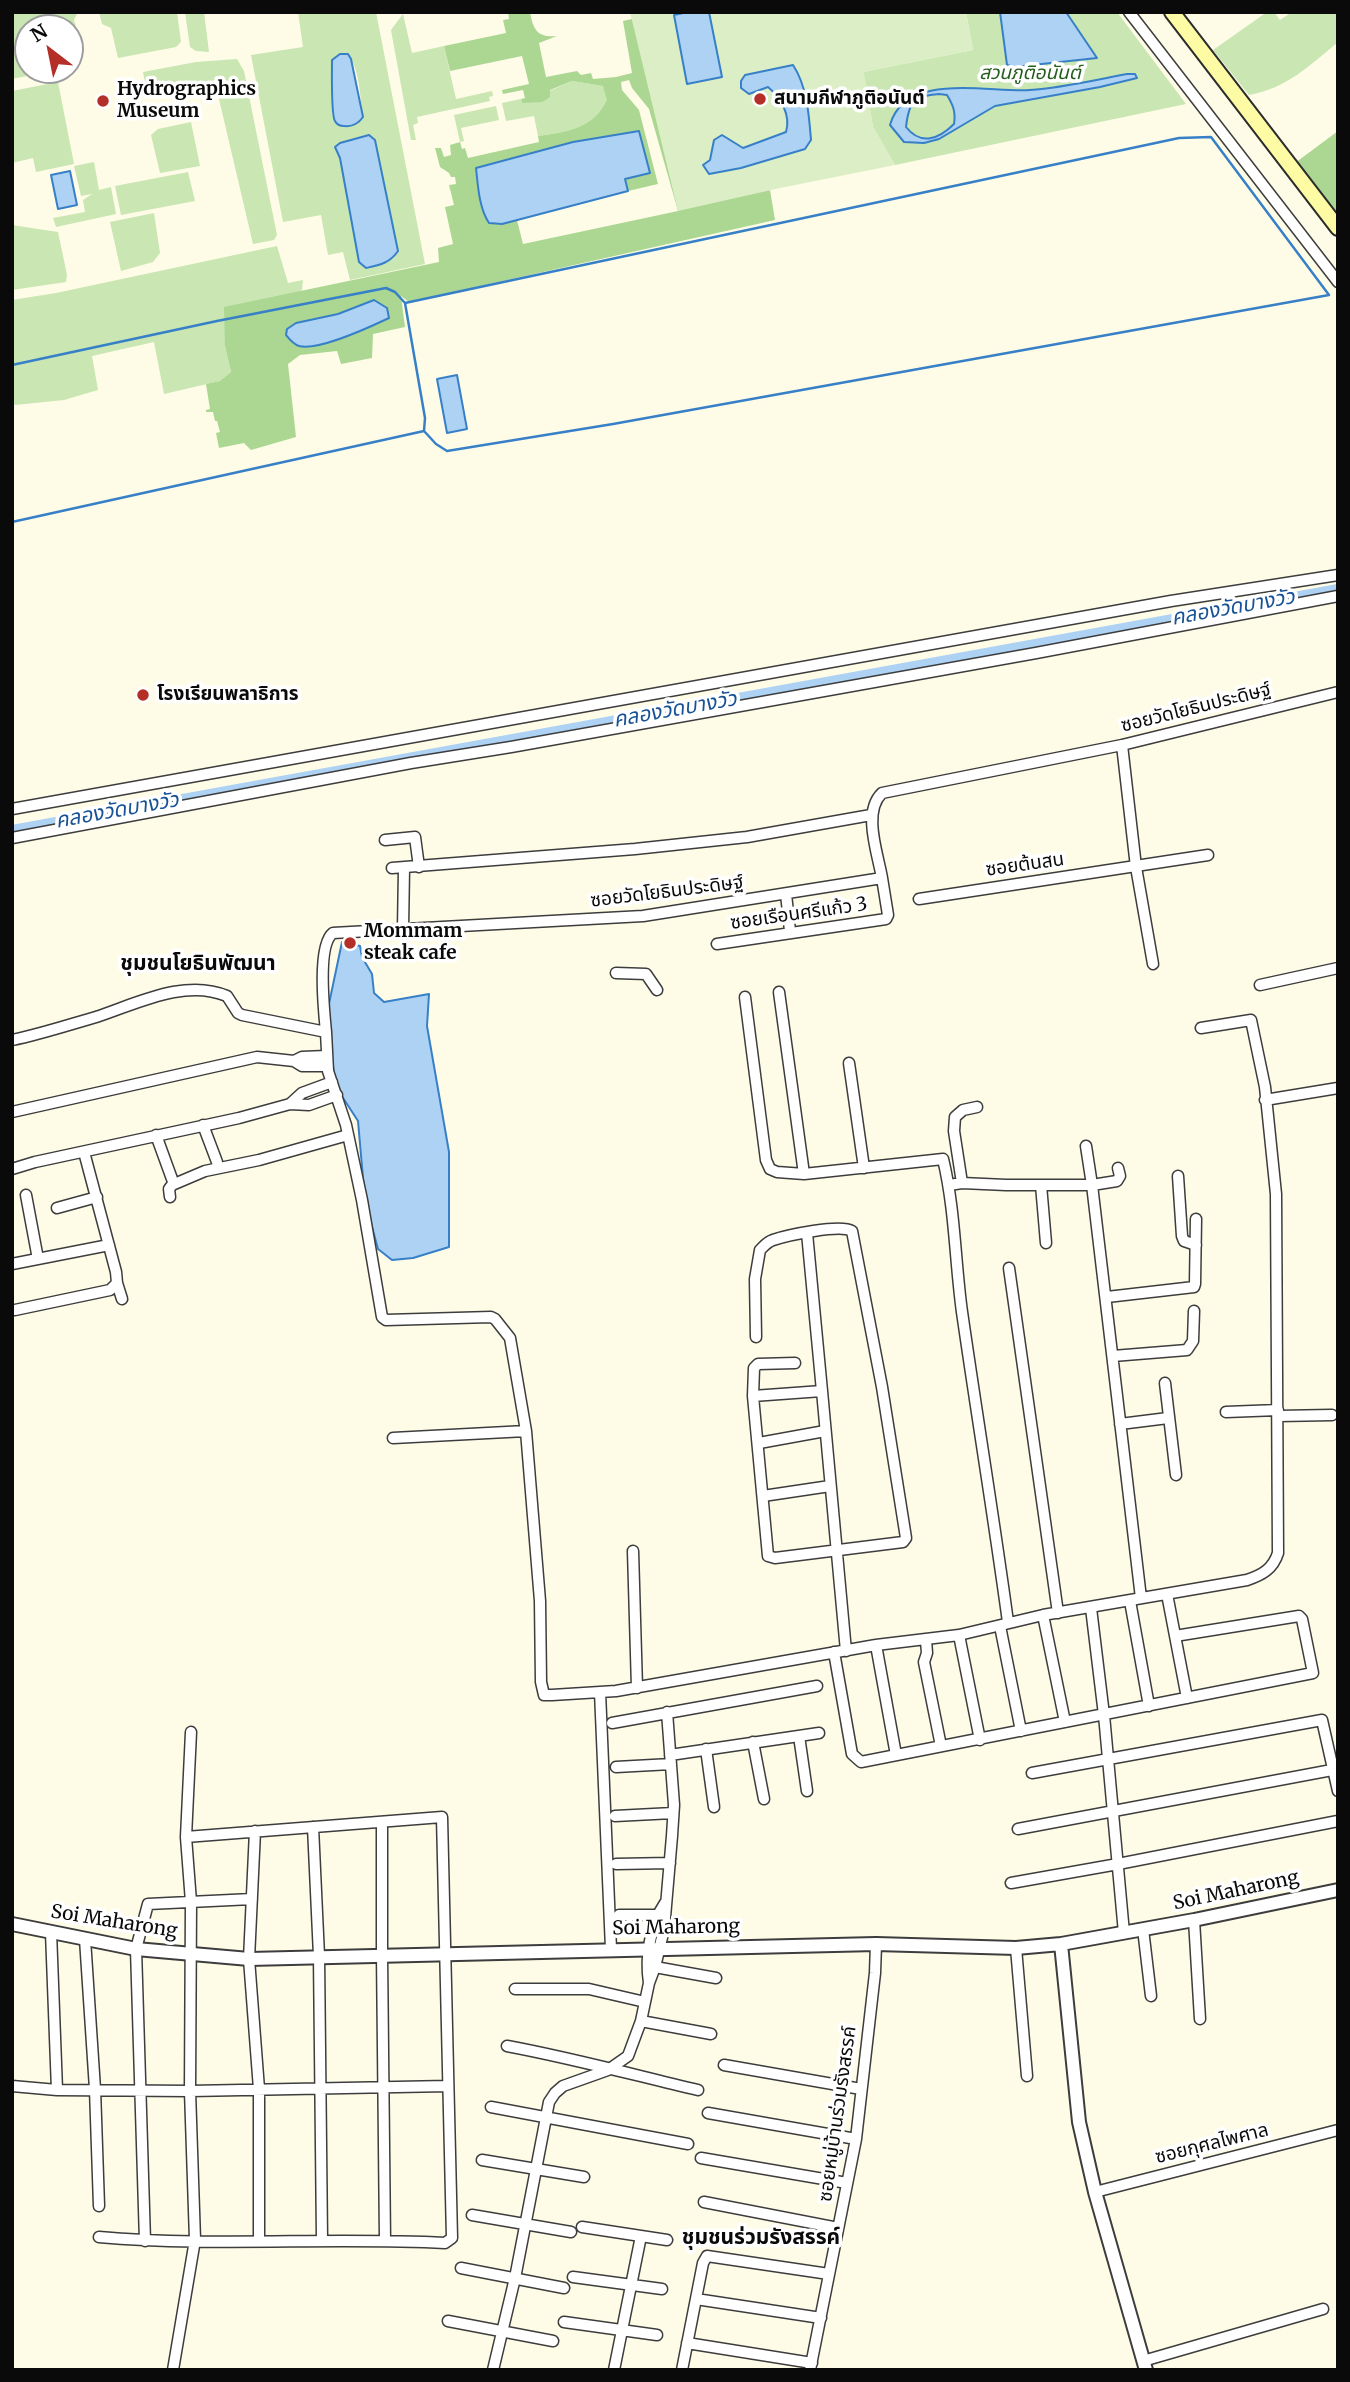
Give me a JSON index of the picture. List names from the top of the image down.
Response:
{
  "streets": {
    "street": [
      "ซอยวัดโยธินประดิษฐ์",
      "ซอยต้นสน",
      "ซอยเรือนศรีแก้ว 3",
      "Soi Maharong",
      "ซอยหมู่บ้านร่วมรังสรรค์",
      "ซอยกุศลไพศาล"
    ]
  },
  "crossings": [
    ["ซอยวัดโยธินประดิษฐ์", "ซอยเรือนศรีแก้ว 3"],
    ["Soi Maharong", "ซอยหมู่บ้านร่วมรังสรรค์"]
  ],
  "districts": ["ชุมชนโยธินพัฒนา", "ชุมชนร่วมรังสรรค์"],
  "water": ["คลองวัดบางวัว"],
  "parks": ["สวนภูติอนันต์"],
  "places": [
    "สนามกีฬาภูติอนันต์",
    "Hydrographics Museum",
    "โรงเรียนพลาธิการ",
    "Mommam steak cafe"
  ],
  "north": "top left"
}
